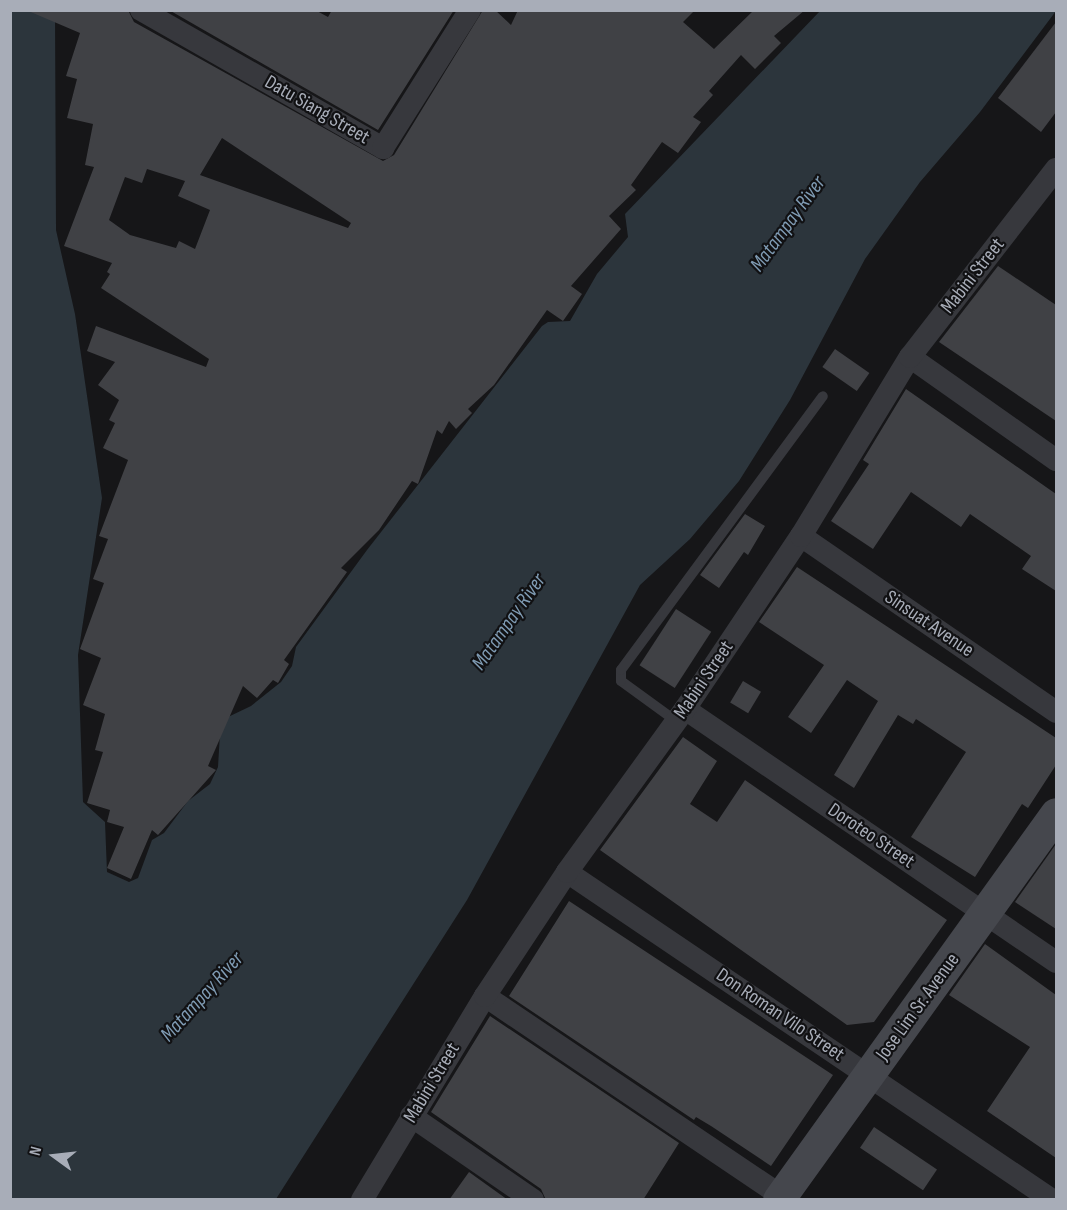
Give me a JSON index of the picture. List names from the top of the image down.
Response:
{
  "streets": {
    "main road": ["Jose Lim Sr. Avenue"],
    "street": [
      "Datu Siang Street",
      "Mabini Street",
      "Sinsuat Avenue",
      "Doroteo Street",
      "Don Roman Vilo Street"
    ]
  },
  "crossings": [
    ["Mabini Street", "Sinsuat Avenue"],
    ["Mabini Street", "Doroteo Street"],
    ["Mabini Street", "Don Roman Vilo Street"],
    ["Doroteo Street", "Jose Lim Sr. Avenue"],
    ["Jose Lim Sr. Avenue", "Don Roman Vilo Street"]
  ],
  "water": ["Matampay River"],
  "north": "left"
}
